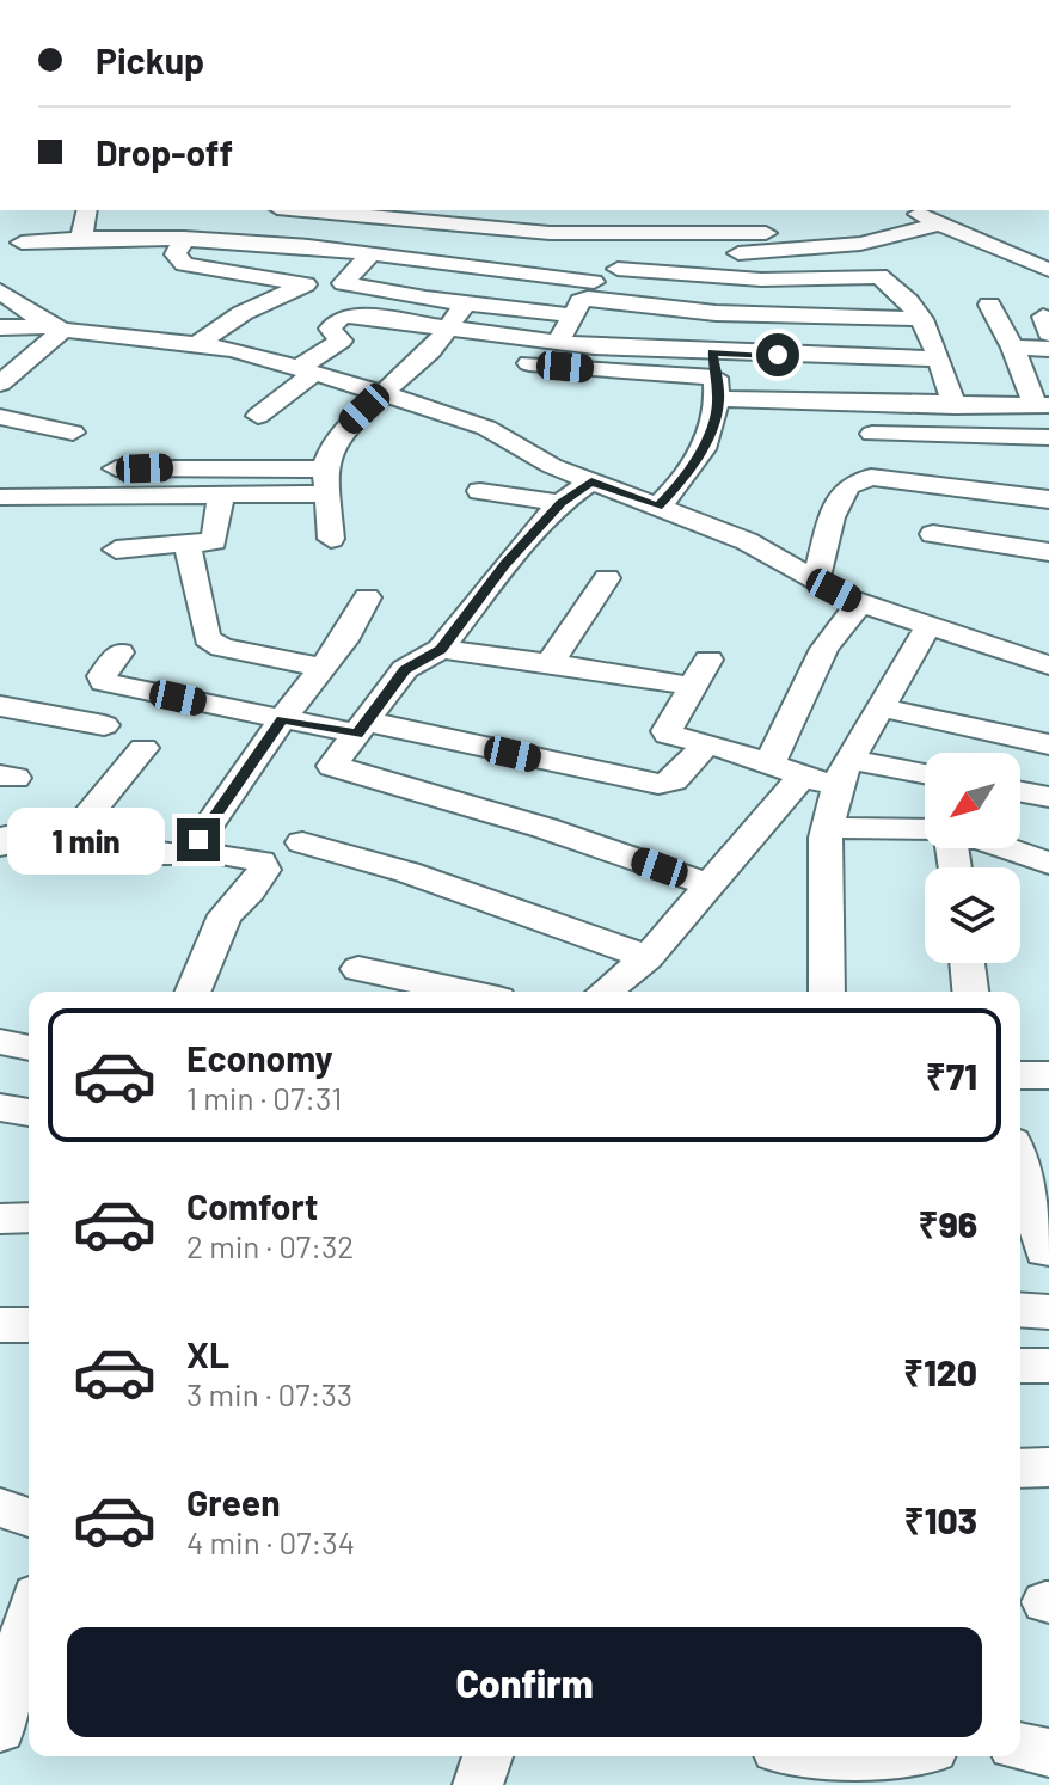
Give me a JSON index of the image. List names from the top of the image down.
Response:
{
  "north": "bottom left",
  "page": {
    "banner": ["Pickup", "Drop-off"],
    "bubble": "1 min",
    "list": [
      {
        "name": "Economy",
        "note": "1 min · 07:31",
        "value": "₹71"
      },
      {
        "name": "Comfort",
        "note": "2 min · 07:32",
        "value": "₹96"
      },
      {
        "name": "XL",
        "note": "3 min · 07:33",
        "value": "₹120"
      },
      {
        "name": "Green",
        "note": "4 min · 07:34",
        "value": "₹103"
      }
    ],
    "buttons": "Confirm"
  }
}
